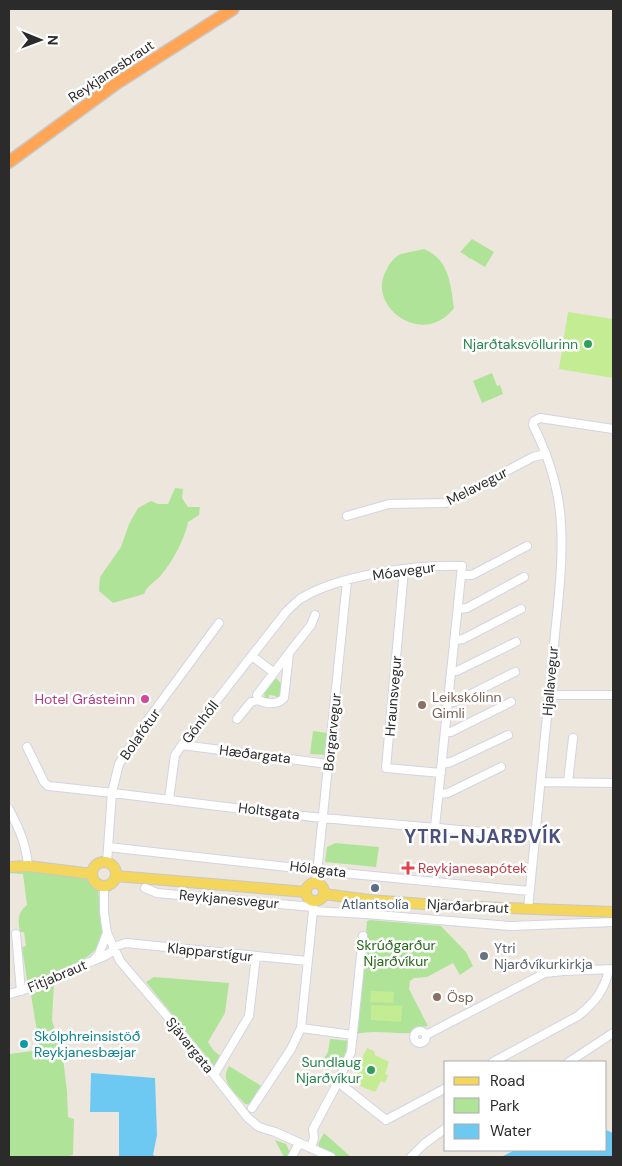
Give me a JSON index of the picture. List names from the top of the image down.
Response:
{
  "streets": {
    "highway": ["Reykjanesbraut"],
    "main road": ["Njarðarbraut"],
    "street": [
      "Melavegur",
      "Móavegur",
      "Hjallavegur",
      "Hraunsvegur",
      "Gónhóll",
      "Borgarvegur",
      "Bolafótur",
      "Hæðargata",
      "Holtsgata",
      "Hólagata",
      "Reykjanesvegur",
      "Klapparstígur",
      "Fitjabraut",
      "Sjávargata"
    ]
  },
  "crossings": [
    ["Melavegur", "Hjallavegur"],
    ["Móavegur", "Hraunsvegur"],
    ["Móavegur", "Gónhóll"],
    ["Móavegur", "Borgarvegur"],
    ["Hjallavegur", "Holtsgata"],
    ["Hjallavegur", "Hólagata"],
    ["Hjallavegur", "Njarðarbraut"],
    ["Gónhóll", "Borgarvegur"],
    ["Gónhóll", "Hæðargata"],
    ["Gónhóll", "Holtsgata"],
    ["Borgarvegur", "Hæðargata"],
    ["Borgarvegur", "Holtsgata"],
    ["Borgarvegur", "Hólagata"],
    ["Bolafótur", "Holtsgata"],
    ["Bolafótur", "Hólagata"],
    ["Bolafótur", "Sjávargata"],
    ["Reykjanesvegur", "Njarðarbraut"],
    ["Klapparstígur", "Fitjabraut"],
    ["Klapparstígur", "Sjávargata"],
    ["Fitjabraut", "Sjávargata"]
  ],
  "districts": ["YTRI-NJARÐVÍK"],
  "parks": ["Skrúðgarður Njarðvíkur"],
  "places": {
    "other": [
      "Njarðtaksvöllurinn",
      "Hotel Grásteinn",
      "Leikskólinn Gimli",
      "Atlantsolía",
      "Ytri Njarðvíkurkirkja",
      "Ösp",
      "Skólphreinsistöð Reykjanesbæjar",
      "Sundlaug Njarðvíkur"
    ],
    "health": ["Reykjanesapótek"]
  },
  "legend": ["Road", "Park", "Water"],
  "north": "right"
}
